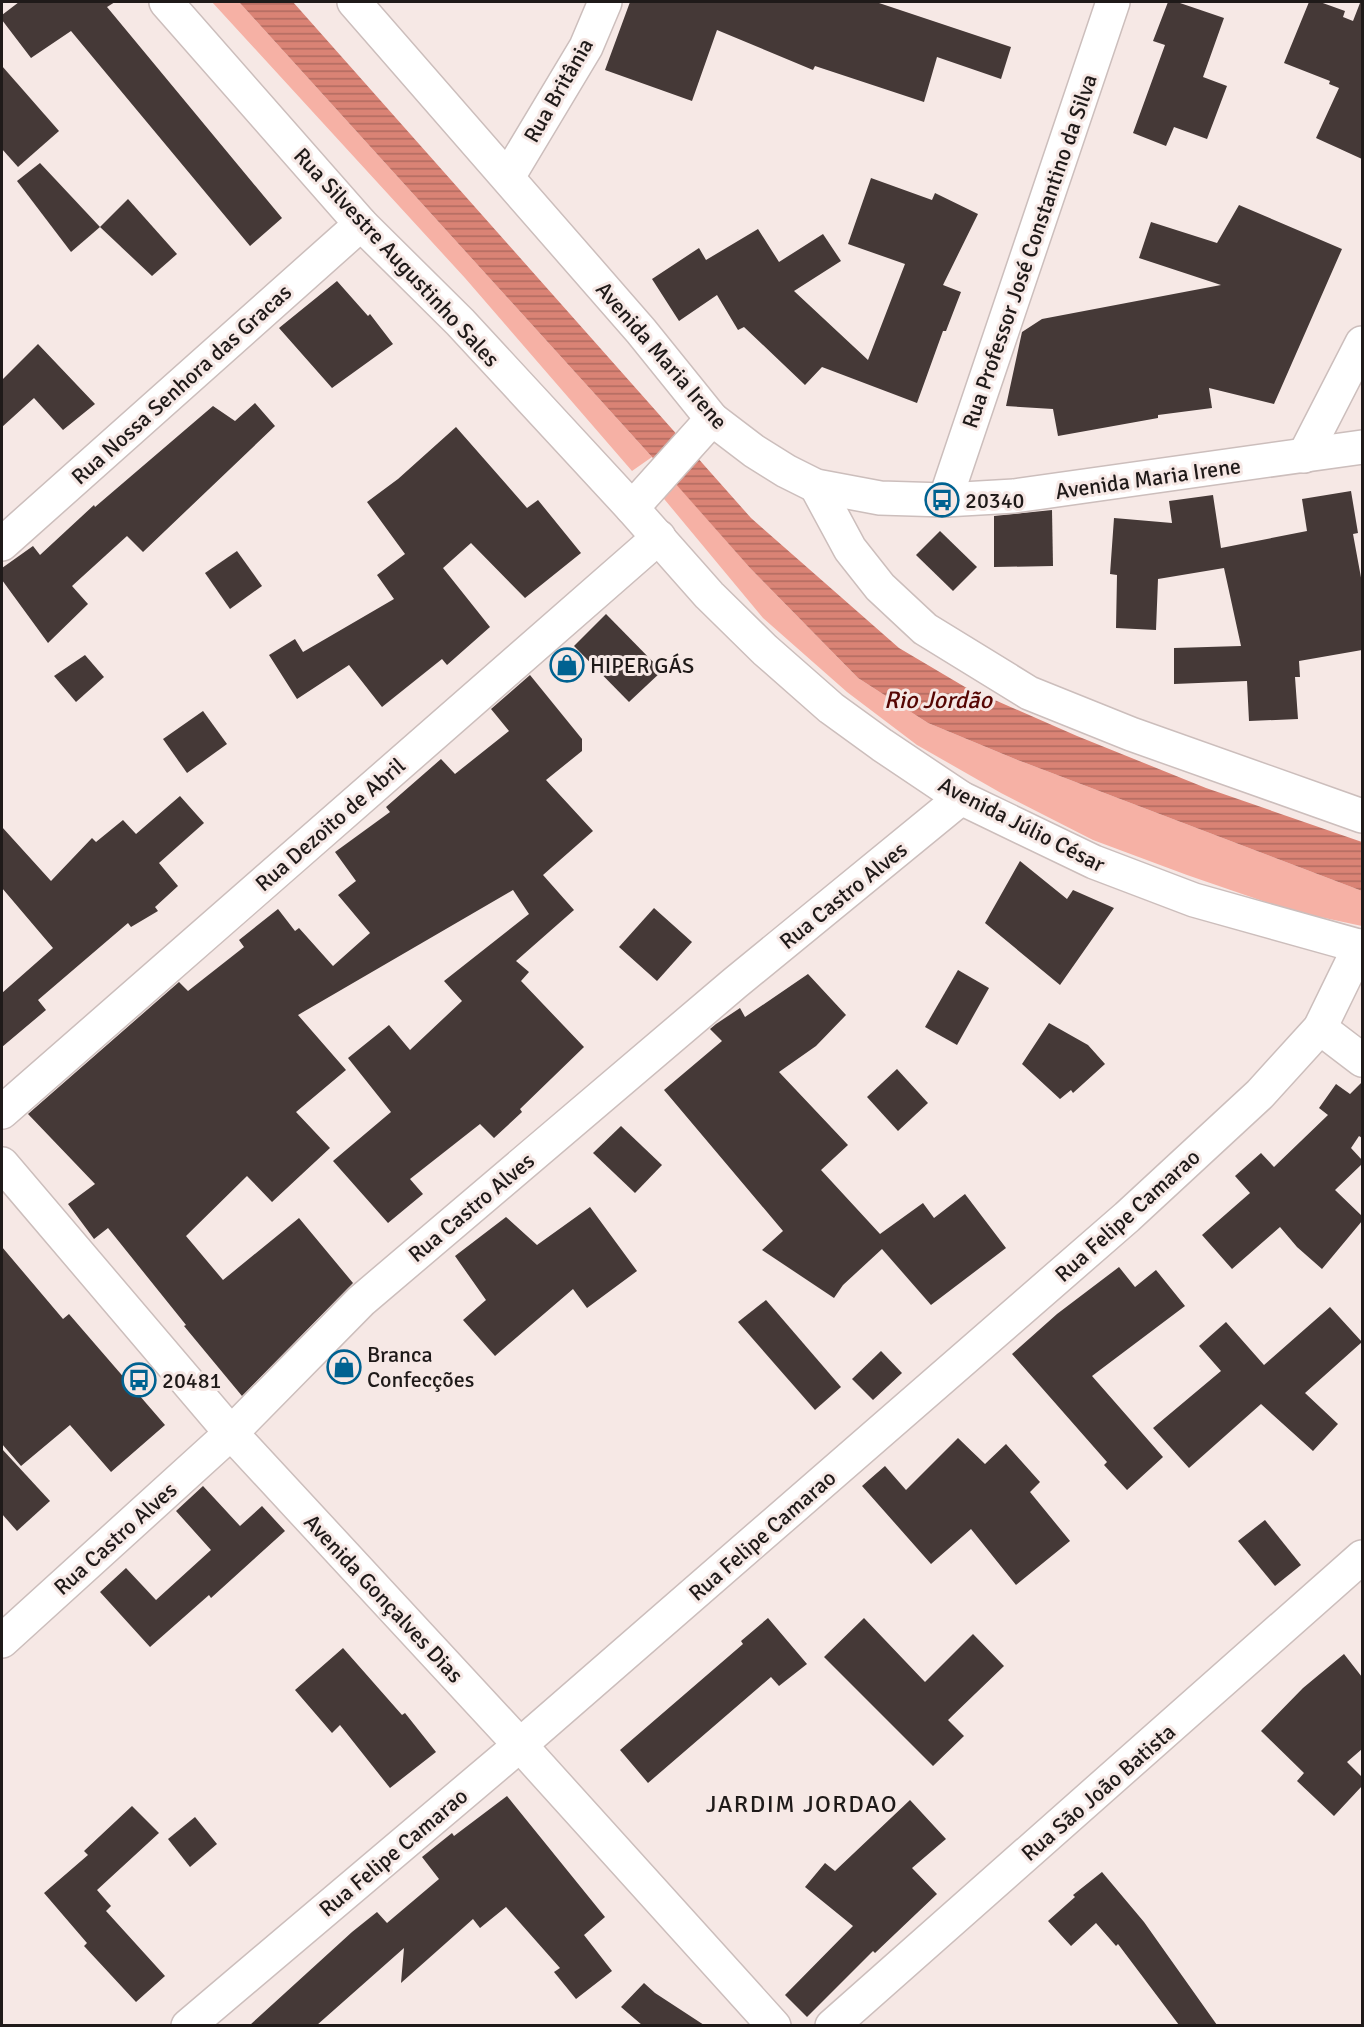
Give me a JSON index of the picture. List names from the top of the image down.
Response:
{
  "streets": {
    "street": [
      "Rua Britânia",
      "Rua Professor José Constantino da Silva",
      "Rua Silvestre Augustinho Sales",
      "Avenida Maria Irene",
      "Rua Nossa Senhora das Gracas",
      "Rua Dezoito de Abril",
      "Avenida Júlio César",
      "Rua Castro Alves",
      "Rua Felipe Camarao",
      "Avenida Gonçalves Dias",
      "Rua São João Batista"
    ]
  },
  "crossings": [
    ["Rua Britânia", "Avenida Maria Irene"],
    ["Rua Professor José Constantino da Silva", "Avenida Maria Irene"],
    ["Rua Silvestre Augustinho Sales", "Rua Nossa Senhora das Gracas"],
    ["Rua Silvestre Augustinho Sales", "Avenida Júlio César"],
    ["Rua Dezoito de Abril", "Avenida Júlio César"],
    ["Avenida Júlio César", "Rua Castro Alves"],
    ["Avenida Júlio César", "Rua Felipe Camarao"],
    ["Rua Castro Alves", "Avenida Gonçalves Dias"],
    ["Rua Felipe Camarao", "Avenida Gonçalves Dias"]
  ],
  "districts": ["JARDIM JORDAO"],
  "water": ["Rio Jordão"],
  "places": {
    "bus stop": ["20340", "20481"],
    "shop": ["HIPER GÁS", "Branca Confecções"]
  }
}
